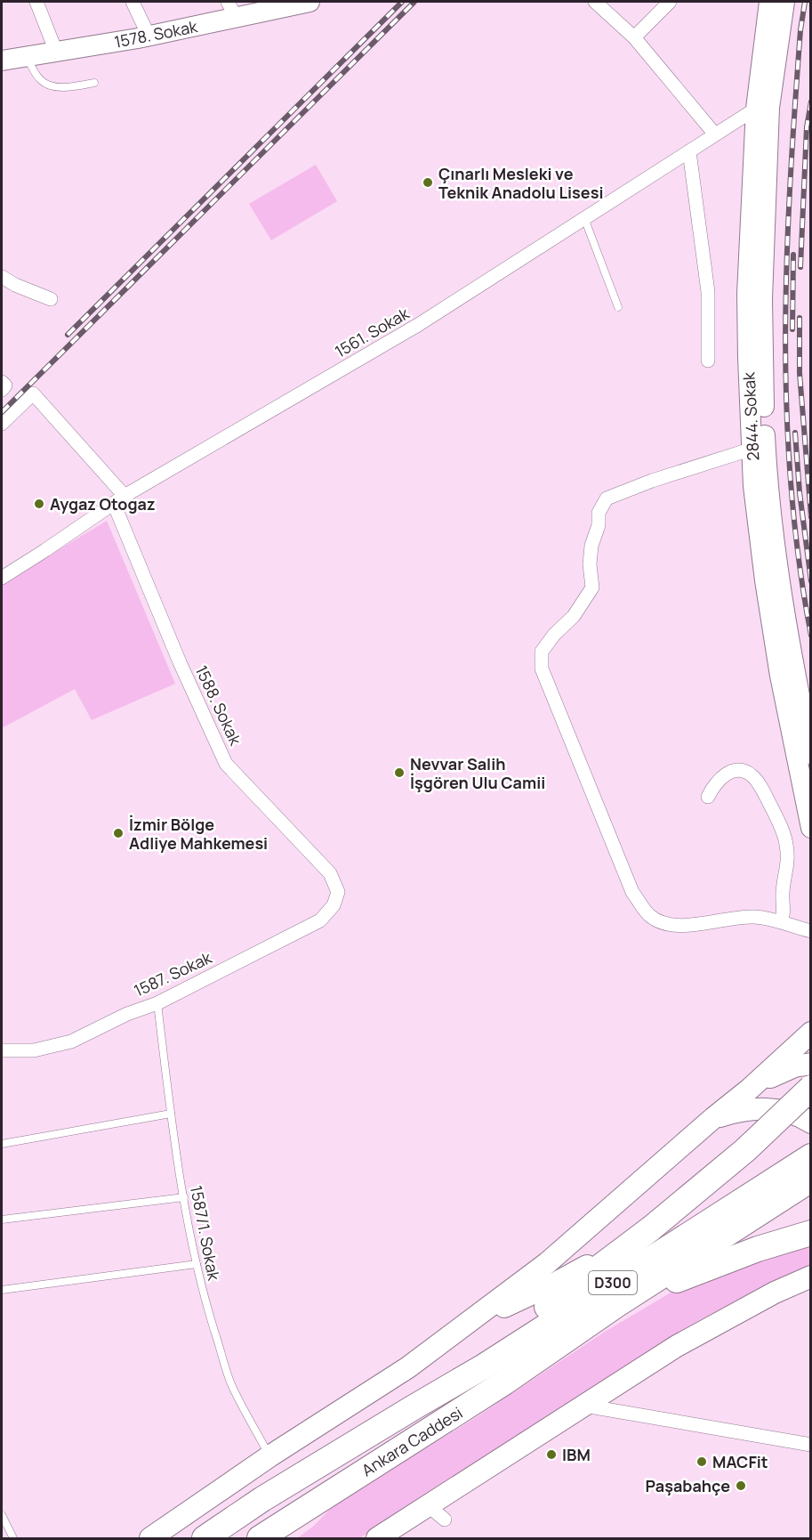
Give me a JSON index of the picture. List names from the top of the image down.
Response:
{
  "streets": {
    "highway": ["D300", "Ankara Caddesi"],
    "main road": ["1578. Sokak", "2844. Sokak"],
    "street": ["1561. Sokak", "1588. Sokak", "1587. Sokak"],
    "lane": ["1587/1. Sokak"]
  },
  "crossings": [
    ["1561. Sokak", "2844. Sokak"],
    ["1561. Sokak", "1588. Sokak"],
    ["1588. Sokak", "1587. Sokak"],
    ["1587. Sokak", "1587/1. Sokak"],
    ["D300", "Ankara Caddesi"]
  ],
  "places": [
    "Çınarlı Mesleki ve Teknik Anadolu Lisesi",
    "Aygaz Otogaz",
    "Nevvar Salih İşgören Ulu Camii",
    "İzmir Bölge Adliye Mahkemesi",
    "IBM",
    "MACFit",
    "Paşabahçe"
  ]
}
